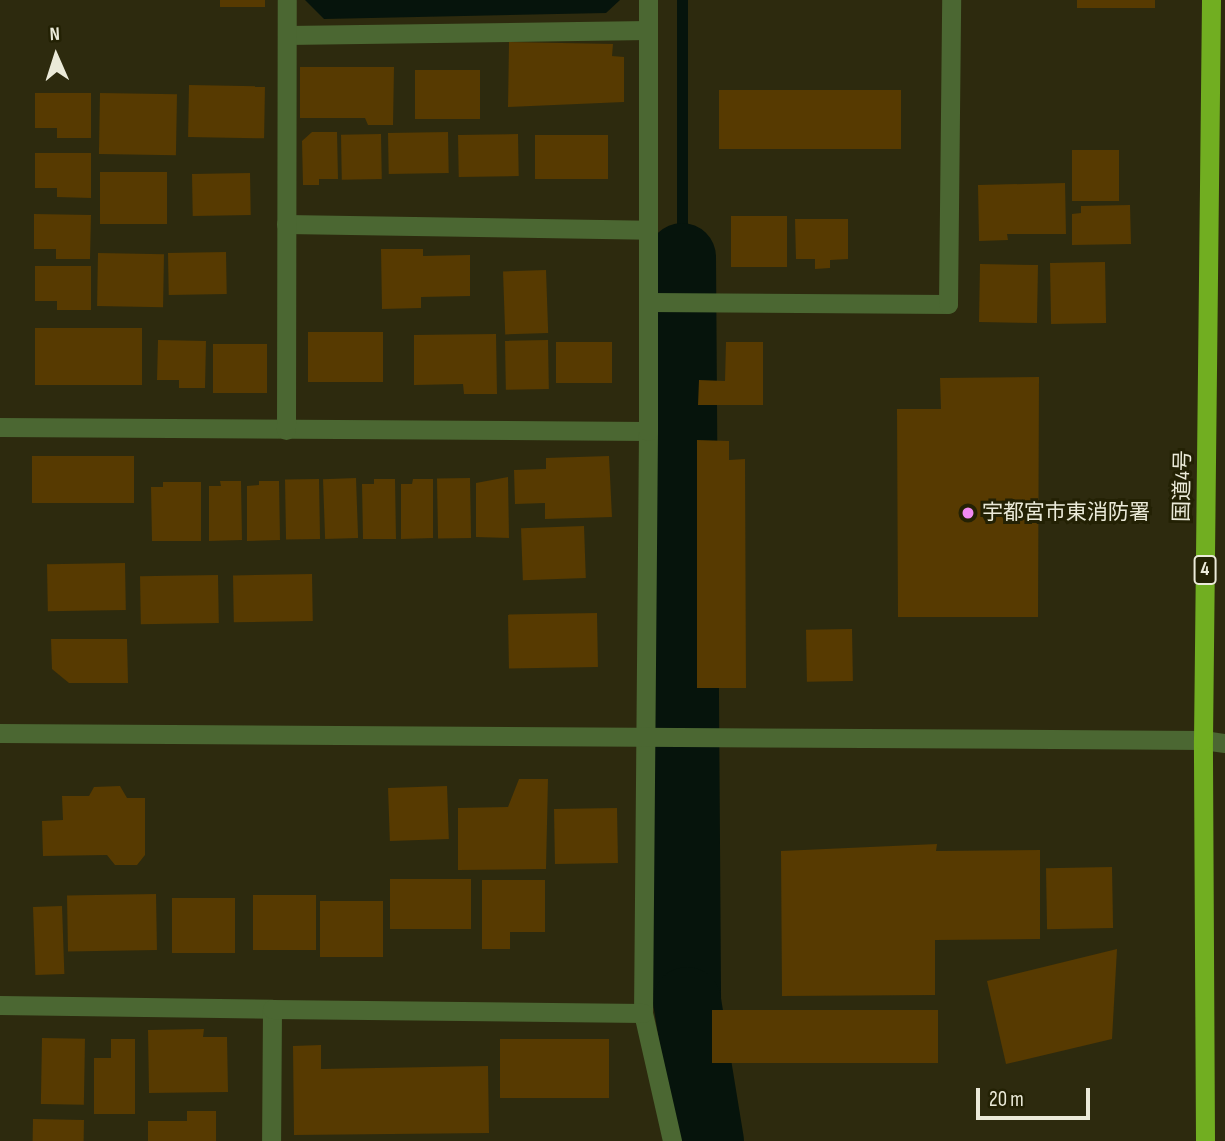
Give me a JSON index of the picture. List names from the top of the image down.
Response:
{
  "streets": {
    "highway": ["国道4号", "4"]
  },
  "places": ["宇都宮市東消防署"],
  "scale_bar": "20 m",
  "north": "top"
}
